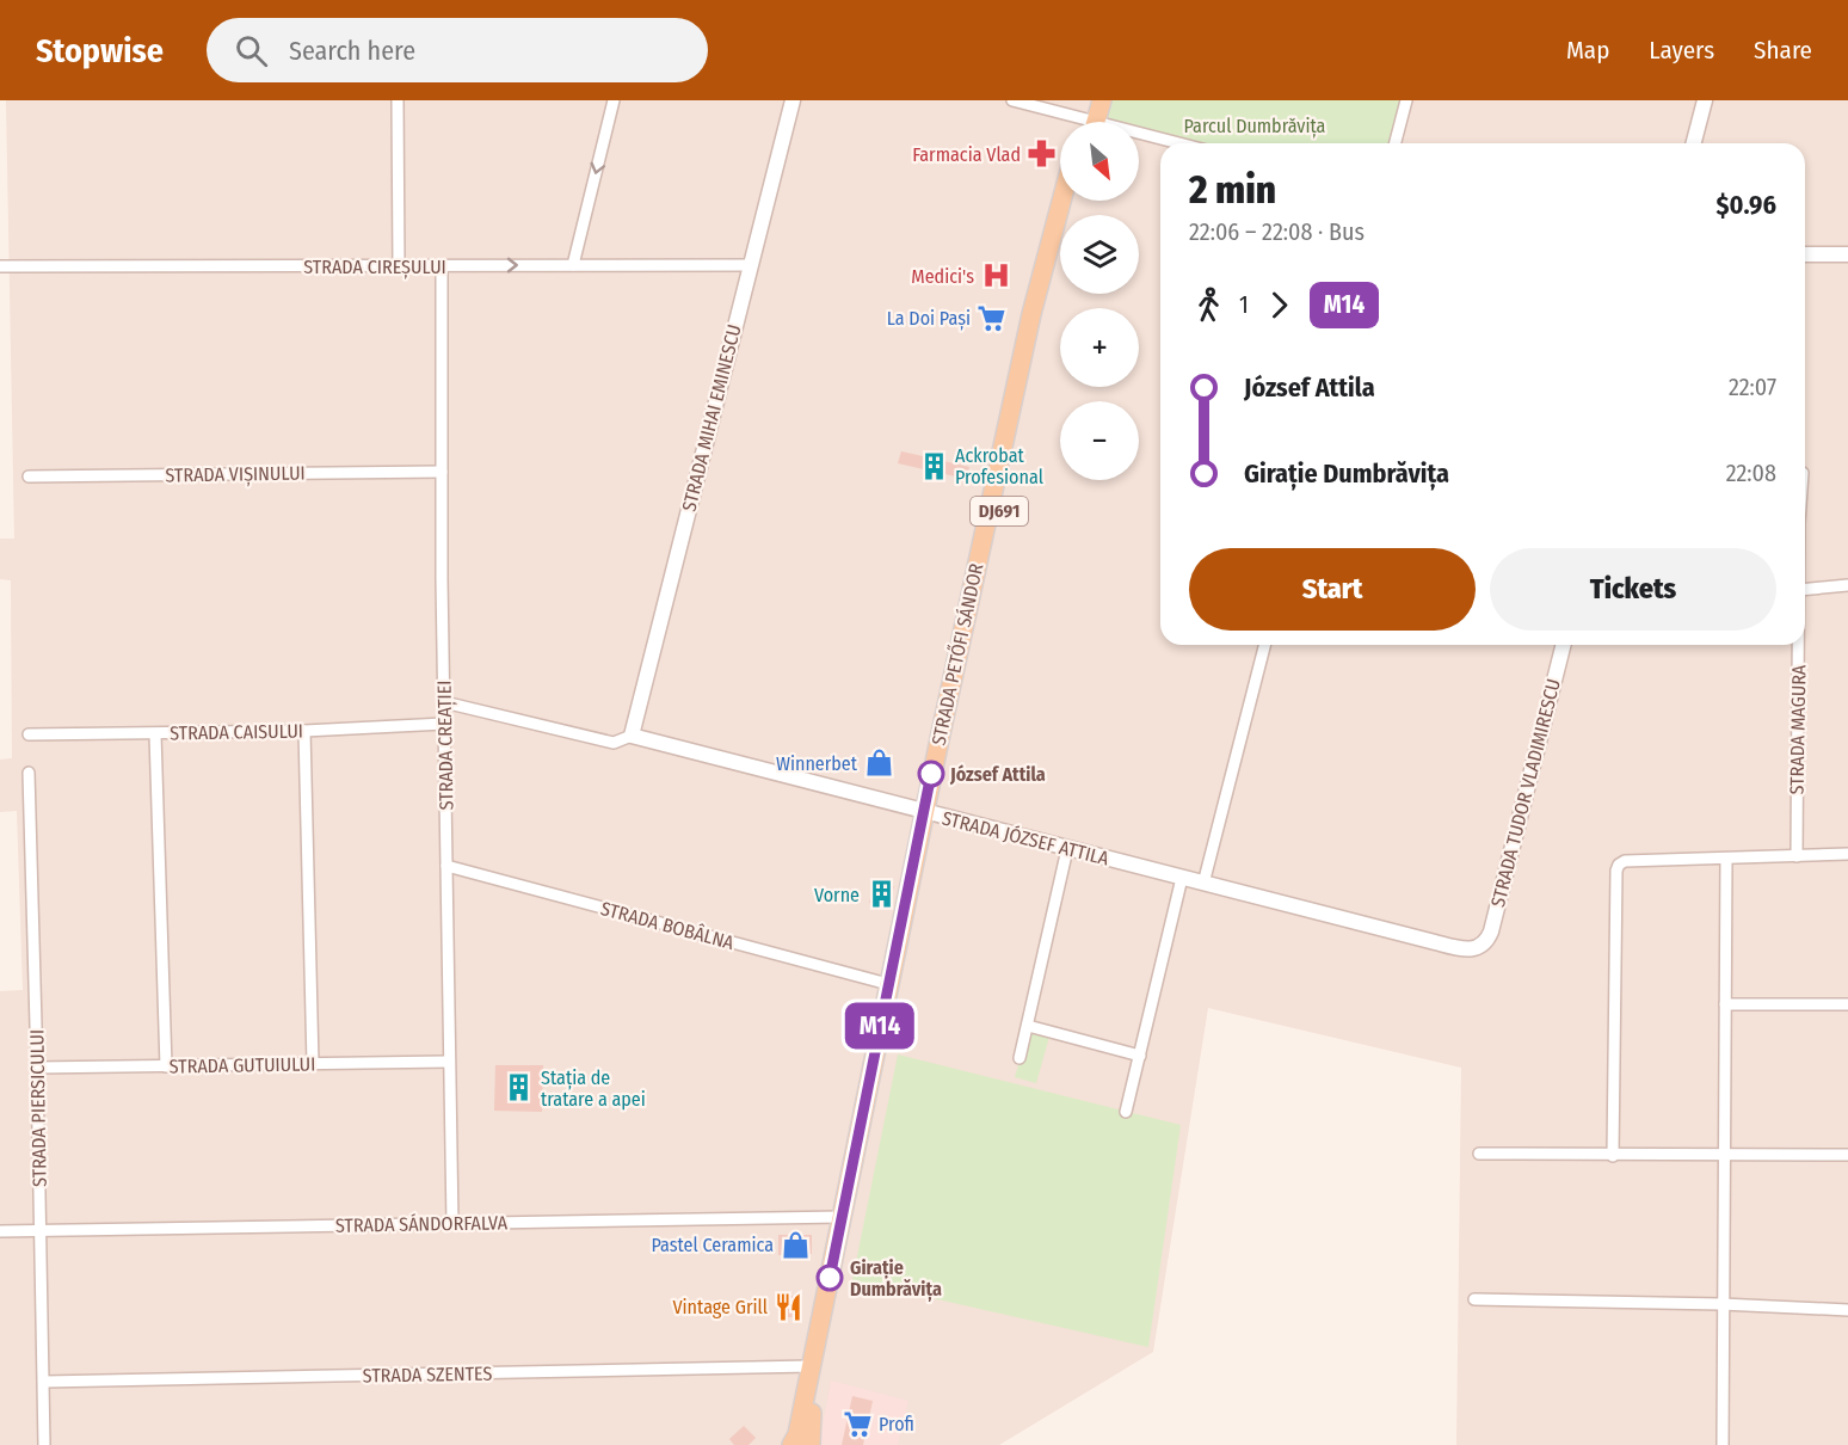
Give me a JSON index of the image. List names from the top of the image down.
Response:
{
  "streets": {
    "main road": ["DJ691", "STRADA PETŐFI SÁNDOR"],
    "street": [
      "STRADA CIREȘULUI",
      "STRADA MIHAI EMINESCU",
      "STRADA VIȘINULUI",
      "STRADA MAGURA",
      "STRADA CAISULUI",
      "STRADA CREAȚIEI",
      "STRADA TUDOR VLADIMIRESCU",
      "STRADA JÓZSEF ATTILA",
      "STRADA BOBÂLNA",
      "STRADA GUTUIULUI",
      "STRADA PIERSICULUI",
      "STRADA SÁNDORFALVA",
      "STRADA SZENTES"
    ]
  },
  "crossings": [
    ["STRADA CIREȘULUI", "STRADA MIHAI EMINESCU"],
    ["STRADA CIREȘULUI", "STRADA CREAȚIEI"],
    ["STRADA MIHAI EMINESCU", "STRADA JÓZSEF ATTILA"],
    ["STRADA VIȘINULUI", "STRADA CREAȚIEI"],
    ["STRADA PETŐFI SÁNDOR", "STRADA JÓZSEF ATTILA"],
    ["STRADA PETŐFI SÁNDOR", "STRADA BOBÂLNA"],
    ["STRADA PETŐFI SÁNDOR", "STRADA SÁNDORFALVA"],
    ["STRADA PETŐFI SÁNDOR", "STRADA SZENTES"],
    ["STRADA CAISULUI", "STRADA CREAȚIEI"],
    ["STRADA CREAȚIEI", "STRADA JÓZSEF ATTILA"],
    ["STRADA CREAȚIEI", "STRADA BOBÂLNA"],
    ["STRADA CREAȚIEI", "STRADA GUTUIULUI"],
    ["STRADA CREAȚIEI", "STRADA SÁNDORFALVA"],
    ["STRADA TUDOR VLADIMIRESCU", "STRADA JÓZSEF ATTILA"],
    ["STRADA GUTUIULUI", "STRADA PIERSICULUI"],
    ["STRADA PIERSICULUI", "STRADA SÁNDORFALVA"],
    ["STRADA PIERSICULUI", "STRADA SZENTES"]
  ],
  "parks": ["Parcul Dumbrăvița"],
  "places": {
    "pharmacy": ["Farmacia Vlad"],
    "hospital": ["Medici's"],
    "supermarket": ["La Doi Pași", "Profi"],
    "building": ["Ackrobat Profesional", "Vorne", "Stația de tratare a apei"],
    "shop": ["Winnerbet", "Pastel Ceramica"],
    "other": ["József Attila", "Girație Dumbrăvița"],
    "restaurant": ["Vintage Grill"]
  },
  "lines": ["bus line M14"],
  "north": "bottom right",
  "page": {
    "header": "Stopwise",
    "search": "Search here",
    "nav": ["Map", "Layers", "Share"],
    "on_map": "M14",
    "map_buttons": ["+", "−"],
    "heading": ["2 min", "22:06 – 22:08 · Bus", "$0.96"],
    "legs": ["1", "M14"],
    "list": [
      {
        "name": "József Attila",
        "value": "22:07"
      },
      {
        "name": "Girație Dumbrăvița",
        "value": "22:08"
      }
    ],
    "buttons": ["Start", "Tickets"]
  }
}
